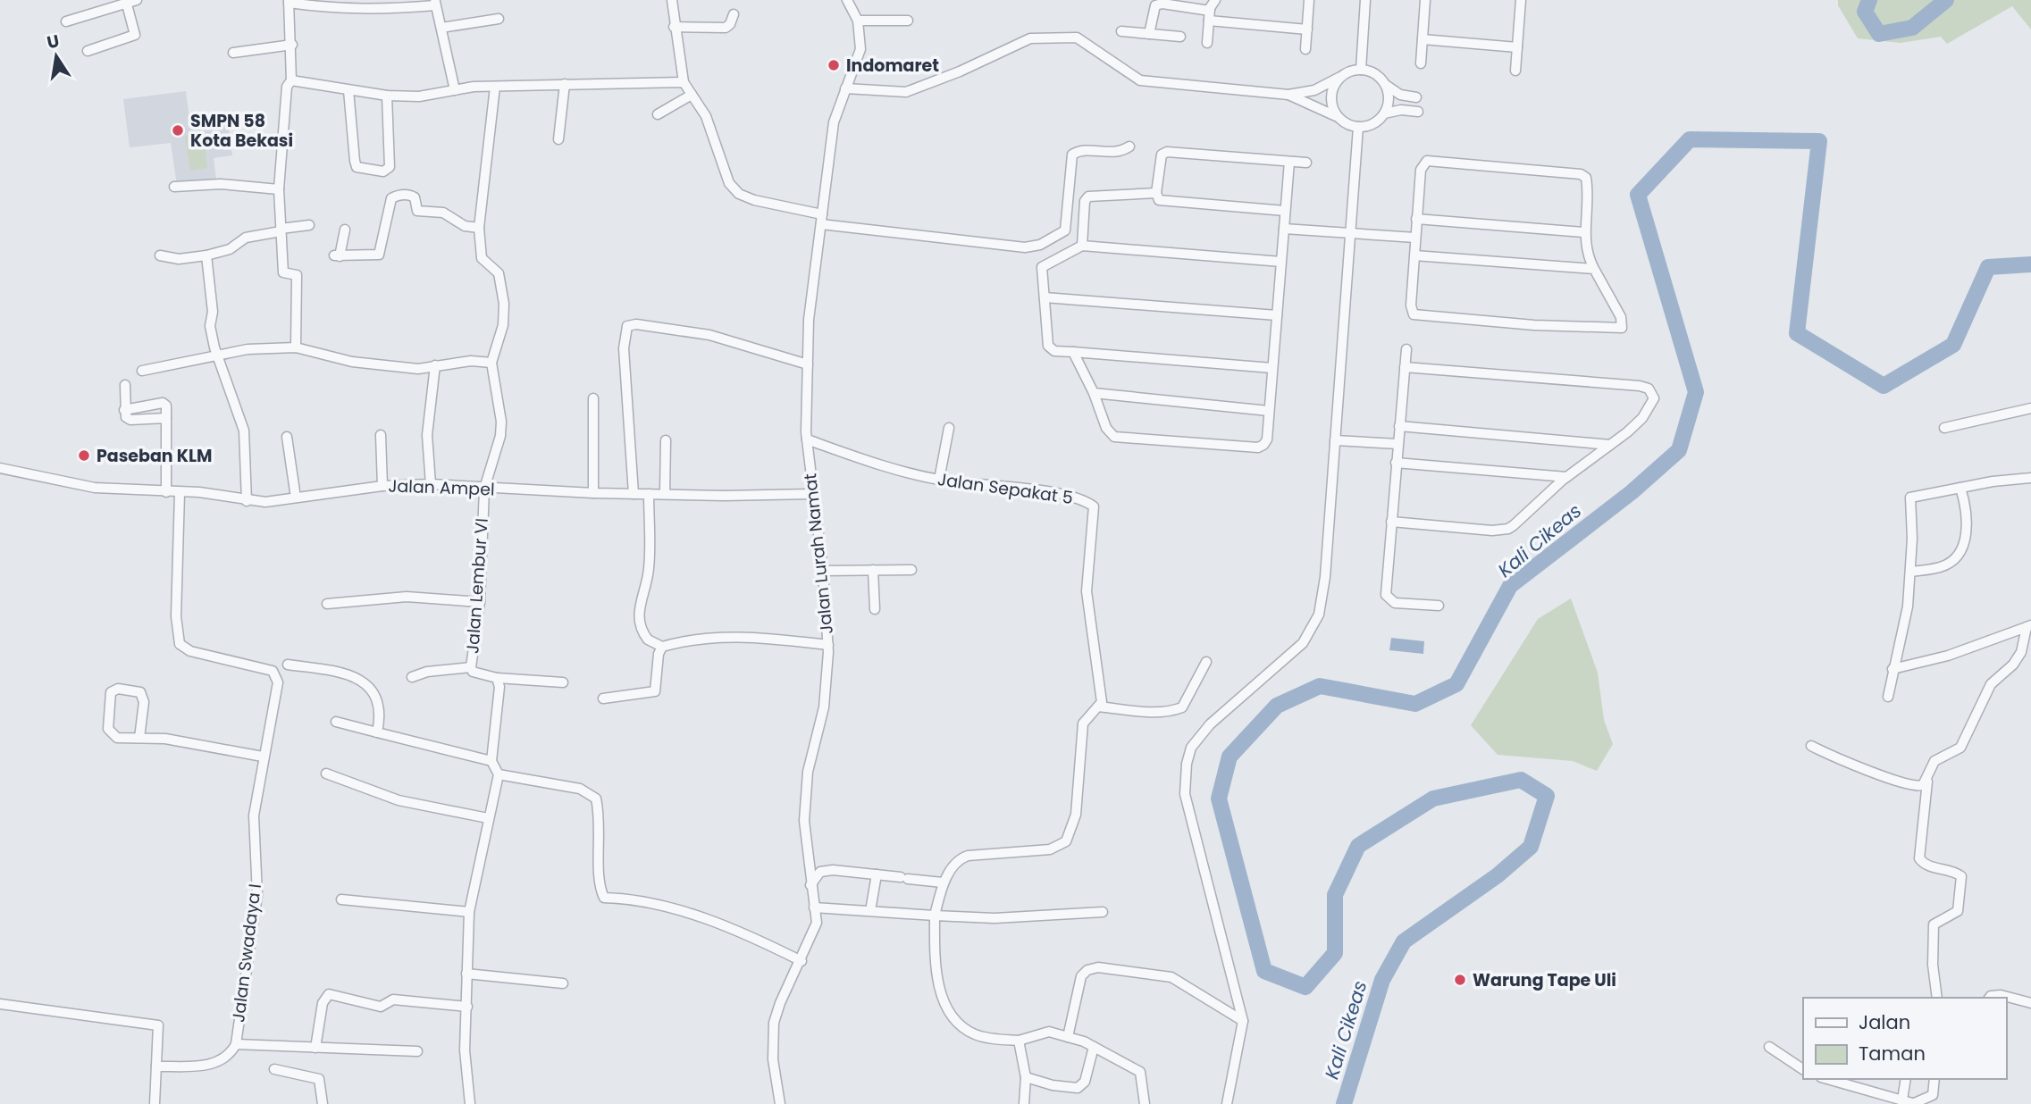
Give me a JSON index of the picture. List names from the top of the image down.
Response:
{
  "streets": {
    "street": [
      "Jalan Ampel",
      "Jalan Sepakat 5",
      "Jalan Lurah Namat",
      "Jalan Lembur VI",
      "Jalan Swadaya I"
    ]
  },
  "crossings": [
    ["Jalan Ampel", "Jalan Lurah Namat"],
    ["Jalan Ampel", "Jalan Lembur VI"],
    ["Jalan Ampel", "Jalan Swadaya I"],
    ["Jalan Sepakat 5", "Jalan Lurah Namat"]
  ],
  "water": ["Kali Cikeas"],
  "places": [
    "Indomaret",
    "SMPN 58 Kota Bekasi",
    "Paseban KLM",
    "Warung Tape Uli"
  ],
  "legend": ["Jalan", "Taman"],
  "north": "top"
}
